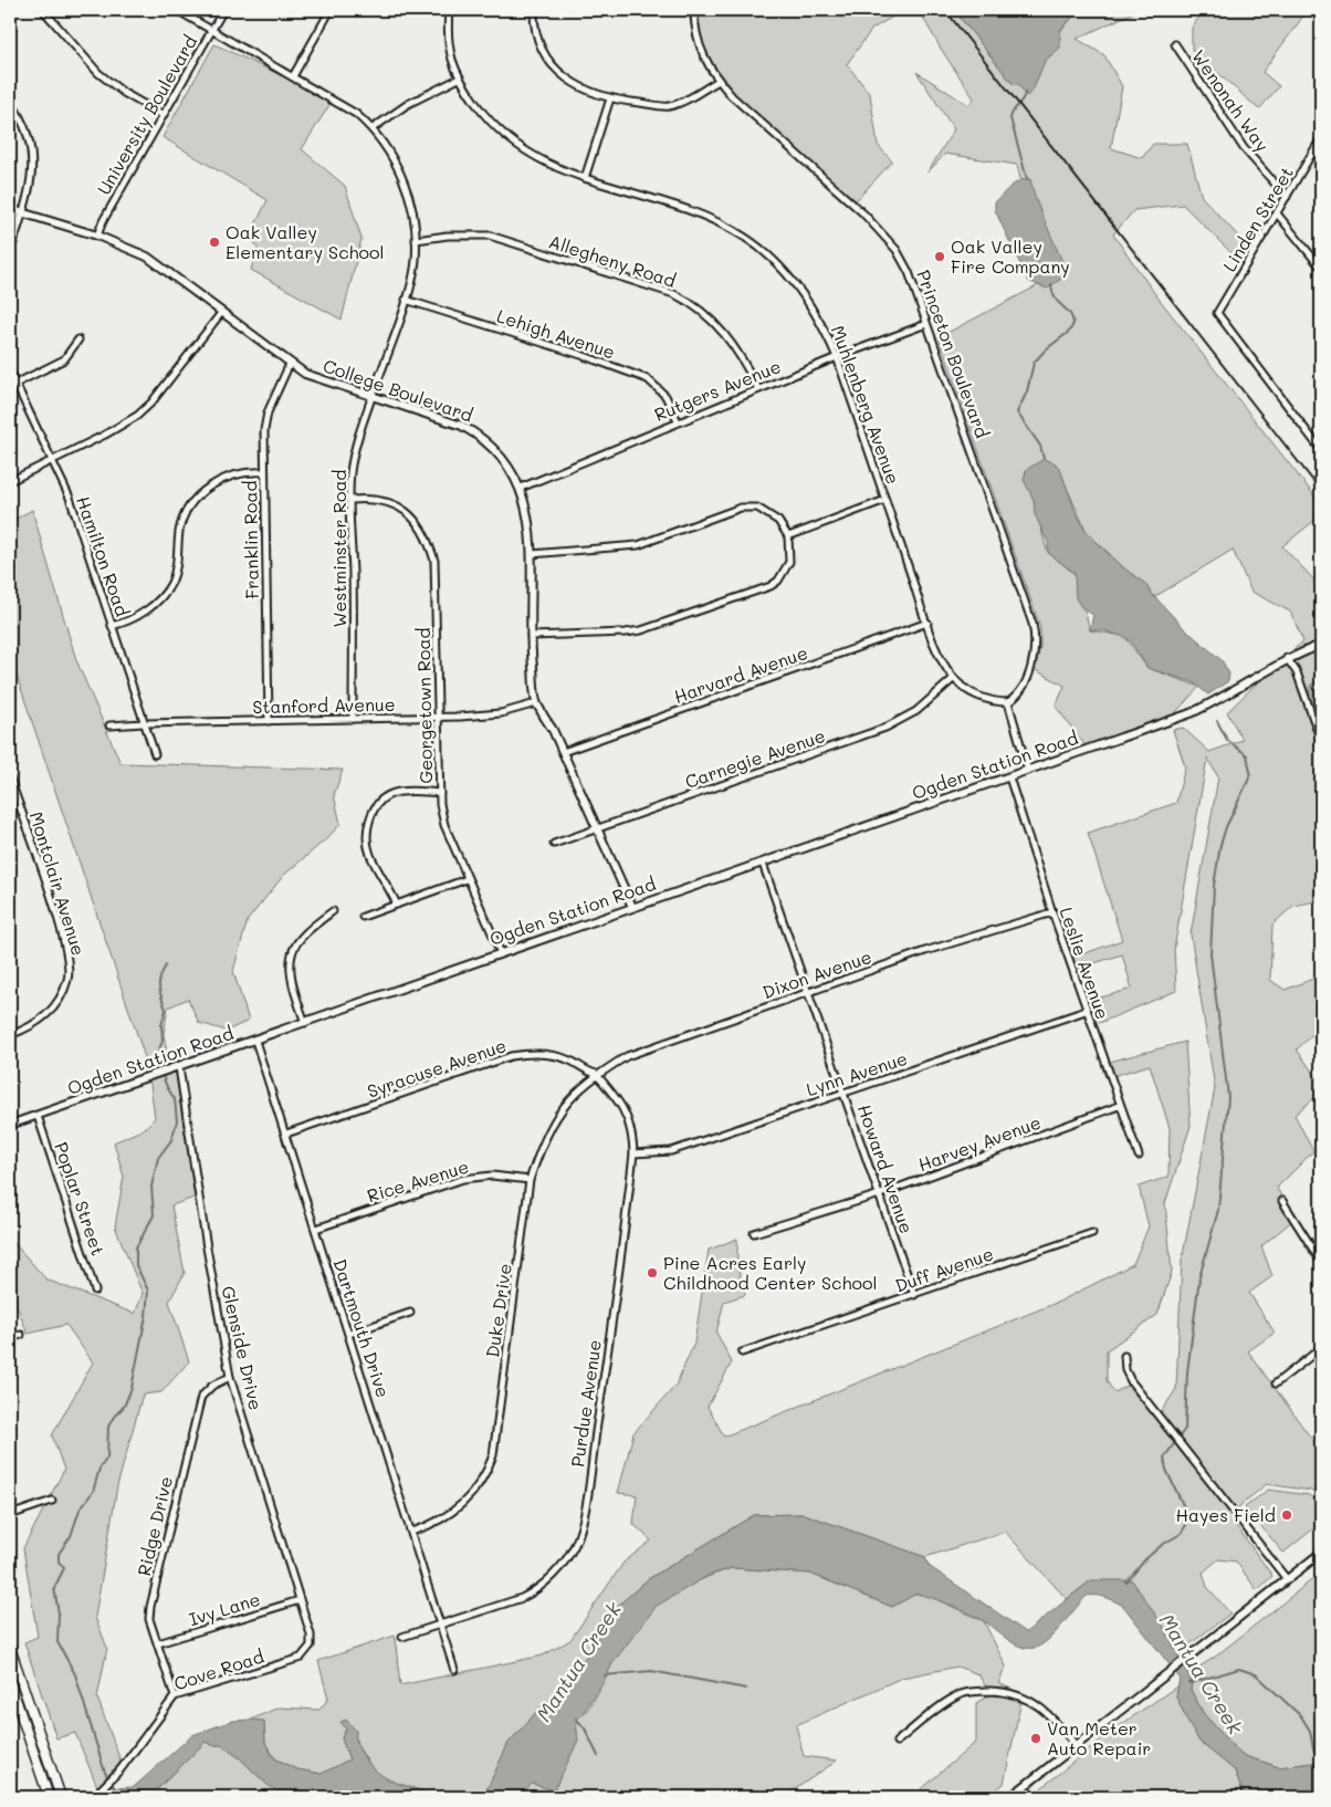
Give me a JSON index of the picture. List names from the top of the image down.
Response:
{
  "streets": {
    "street": [
      "Wenonah Way",
      "University Boulevard",
      "Linden Street",
      "Allegheny Road",
      "Lehigh Avenue",
      "Princeton Boulevard",
      "College Boulevard",
      "Rutgers Avenue",
      "Muhlenberg Avenue",
      "Franklin Road",
      "Westminster Road",
      "Hamilton Road",
      "Harvard Avenue",
      "Stanford Avenue",
      "Georgetown Road",
      "Carnegie Avenue",
      "Ogden Station Road",
      "Montclair Avenue",
      "Leslie Avenue",
      "Dixon Avenue",
      "Syracuse Avenue",
      "Lynn Avenue",
      "Harvey Avenue",
      "Howard Avenue",
      "Rice Avenue",
      "Poplar Street",
      "Duff Avenue",
      "Duke Drive",
      "Dartmouth Drive",
      "Glenside Drive",
      "Purdue Avenue",
      "Ridge Drive",
      "Ivy Lane",
      "Cove Road"
    ]
  },
  "crossings": [
    ["Wenonah Way", "Linden Street"],
    ["University Boulevard", "College Boulevard"],
    ["University Boulevard", "Westminster Road"],
    ["Allegheny Road", "Rutgers Avenue"],
    ["Allegheny Road", "Westminster Road"],
    ["Lehigh Avenue", "Rutgers Avenue"],
    ["Lehigh Avenue", "Westminster Road"],
    ["Princeton Boulevard", "Rutgers Avenue"],
    ["College Boulevard", "Rutgers Avenue"],
    ["College Boulevard", "Franklin Road"],
    ["College Boulevard", "Westminster Road"],
    ["College Boulevard", "Harvard Avenue"],
    ["College Boulevard", "Stanford Avenue"],
    ["College Boulevard", "Carnegie Avenue"],
    ["College Boulevard", "Ogden Station Road"],
    ["Rutgers Avenue", "Muhlenberg Avenue"],
    ["Muhlenberg Avenue", "Harvard Avenue"],
    ["Muhlenberg Avenue", "Carnegie Avenue"],
    ["Franklin Road", "Stanford Avenue"],
    ["Westminster Road", "Stanford Avenue"],
    ["Westminster Road", "Georgetown Road"],
    ["Hamilton Road", "Stanford Avenue"],
    ["Stanford Avenue", "Georgetown Road"],
    ["Georgetown Road", "Ogden Station Road"],
    ["Ogden Station Road", "Leslie Avenue"],
    ["Ogden Station Road", "Howard Avenue"],
    ["Ogden Station Road", "Poplar Street"],
    ["Ogden Station Road", "Dartmouth Drive"],
    ["Ogden Station Road", "Glenside Drive"],
    ["Leslie Avenue", "Dixon Avenue"],
    ["Leslie Avenue", "Lynn Avenue"],
    ["Leslie Avenue", "Harvey Avenue"],
    ["Dixon Avenue", "Syracuse Avenue"],
    ["Dixon Avenue", "Howard Avenue"],
    ["Dixon Avenue", "Duke Drive"],
    ["Dixon Avenue", "Purdue Avenue"],
    ["Syracuse Avenue", "Duke Drive"],
    ["Syracuse Avenue", "Dartmouth Drive"],
    ["Syracuse Avenue", "Purdue Avenue"],
    ["Lynn Avenue", "Howard Avenue"],
    ["Lynn Avenue", "Purdue Avenue"],
    ["Harvey Avenue", "Howard Avenue"],
    ["Howard Avenue", "Duff Avenue"],
    ["Rice Avenue", "Duke Drive"],
    ["Rice Avenue", "Dartmouth Drive"],
    ["Duke Drive", "Dartmouth Drive"],
    ["Duke Drive", "Purdue Avenue"],
    ["Dartmouth Drive", "Purdue Avenue"],
    ["Glenside Drive", "Ridge Drive"],
    ["Glenside Drive", "Ivy Lane"],
    ["Glenside Drive", "Cove Road"],
    ["Ridge Drive", "Ivy Lane"],
    ["Ridge Drive", "Cove Road"]
  ],
  "water": ["Mantua Creek"],
  "places": [
    "Oak Valley Elementary School",
    "Oak Valley Fire Company",
    "Pine Acres Early Childhood Center School",
    "Hayes Field",
    "Van Meter Auto Repair"
  ]
}
